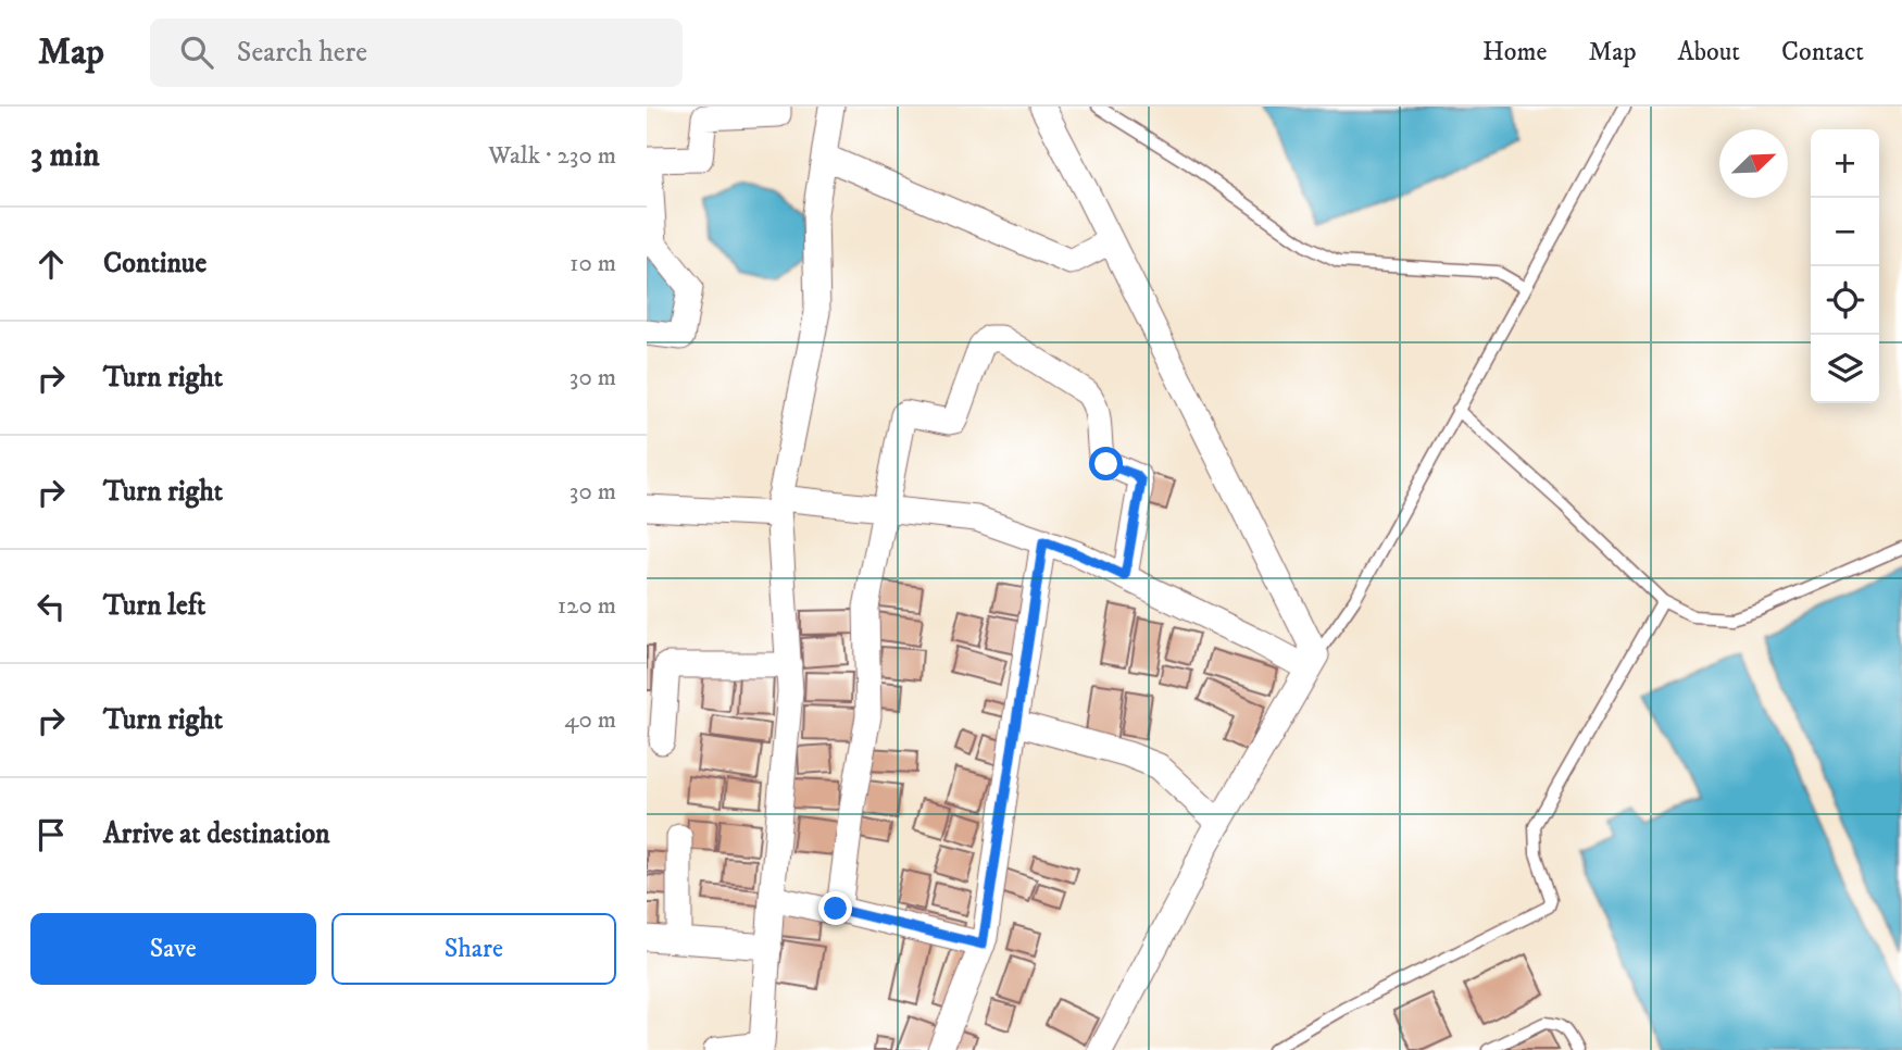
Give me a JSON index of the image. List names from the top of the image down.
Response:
{
  "north": "top right",
  "page": {
    "header": "Map",
    "search": "Search here",
    "nav": [
      "Home",
      "Map",
      "About",
      "Contact"
    ],
    "heading": ["3 min", "Walk · 230 m"],
    "map_buttons": ["+", "−"],
    "list": [
      ["Continue", "10 m"],
      ["Turn right", "30 m"],
      ["Turn right", "30 m"],
      ["Turn left", "120 m"],
      ["Turn right", "40 m"],
      "Arrive at destination"
    ],
    "buttons": ["Save", "Share"]
  }
}
